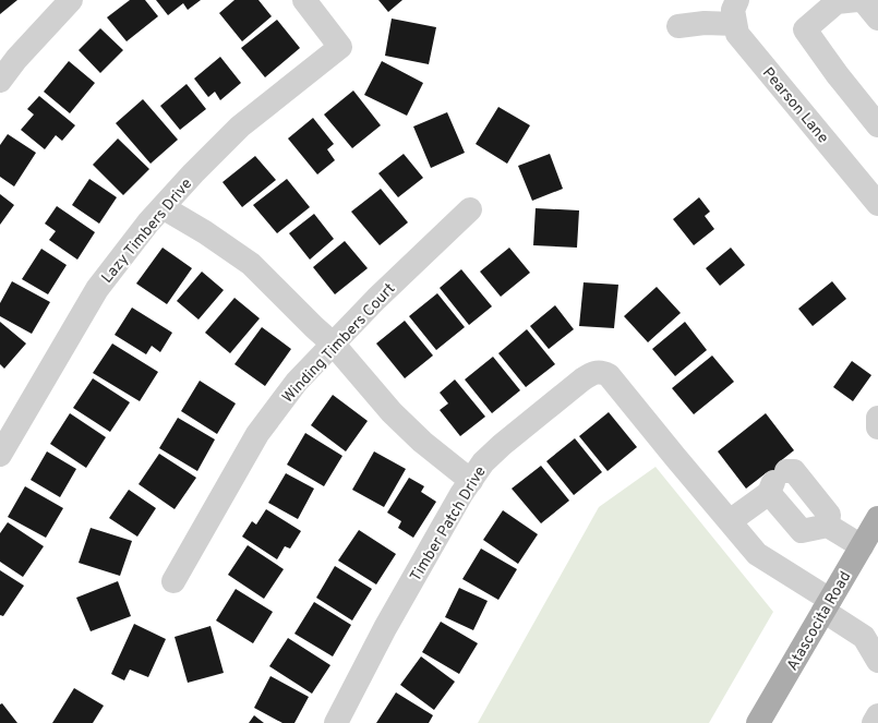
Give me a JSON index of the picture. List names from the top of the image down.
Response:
{
  "streets": {
    "main road": ["Atascocita Road"],
    "street": [
      "Pearson Lane",
      "Lazy Timbers Drive",
      "Winding Timbers Court",
      "Timber Patch Drive"
    ]
  },
  "crossings": [
    ["Timber Patch Drive", "Atascocita Road"]
  ]
}
